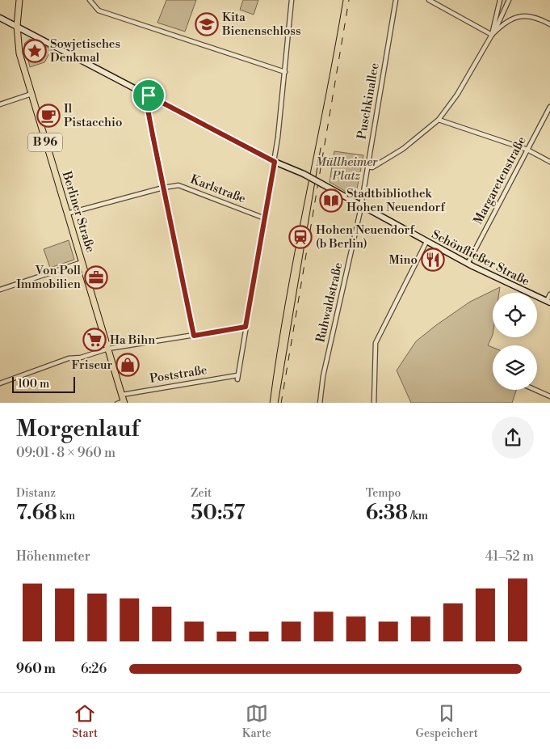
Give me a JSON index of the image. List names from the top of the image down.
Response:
{
  "streets": {
    "main road": ["B 96", "Berliner Straße", "Schönfließer Straße"],
    "street": [
      "Puschkinallee",
      "Margaretenstraße",
      "Karlstraße",
      "Ruhwaldstraße",
      "Poststraße"
    ]
  },
  "crossings": [
    ["Puschkinallee", "Schönfließer Straße"],
    ["Puschkinallee", "Ruhwaldstraße"],
    ["B 96", "Berliner Straße"],
    ["B 96", "Schönfließer Straße"],
    ["Margaretenstraße", "Schönfließer Straße"],
    ["Karlstraße", "Berliner Straße"],
    ["Berliner Straße", "Schönfließer Straße"],
    ["Berliner Straße", "Poststraße"],
    ["Schönfließer Straße", "Ruhwaldstraße"]
  ],
  "parks": ["Müllheimer Platz"],
  "places": {
    "school or university": ["Kita Bienenschloss"],
    "place": ["Sowjetisches Denkmal"],
    "cafe": ["Il Pistacchio"],
    "library": ["Stadtbibliothek Hohen Neuendorf"],
    "station": ["Hohen Neuendorf (b Berlin)"],
    "restaurant": ["Mino"],
    "office": ["Von Poll Immobilien"],
    "supermarket": ["Ha Bihn"],
    "shop": ["Friseur"]
  },
  "scale_bar": "100 m",
  "page": {
    "scale": "100 m",
    "heading": ["Morgenlauf", "09:01 · 8 × 960 m"],
    "stats": [
      ["Distanz", "7.68 km"],
      ["Zeit", "50:57"],
      ["Tempo", "6:38 /km"]
    ],
    "chart": ["Höhenmeter", "41–52 m"],
    "list": [
      {
        "name": "960 m",
        "note": "6:26"
      }
    ],
    "tabs": ["Start", "Karte", "Gespeichert"]
  }
}
